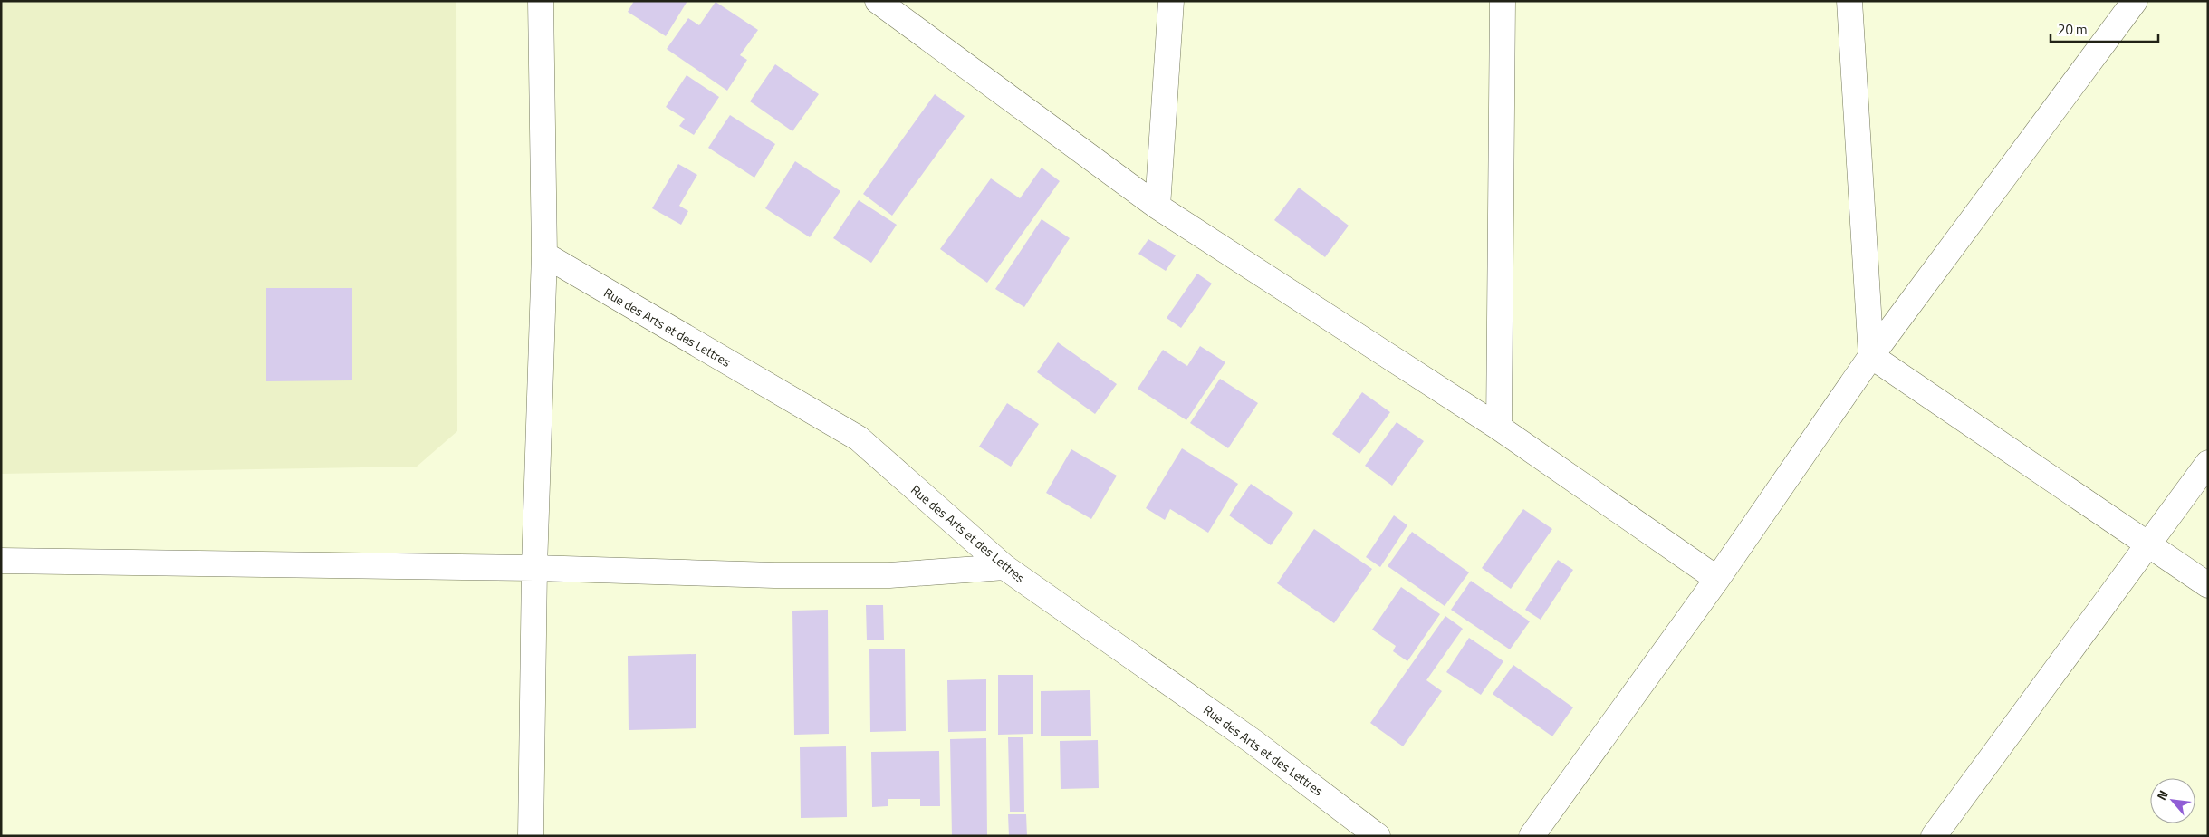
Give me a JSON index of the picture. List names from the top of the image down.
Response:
{
  "streets": {
    "street": ["Rue des Arts et des Lettres"]
  },
  "scale_bar": "20 m",
  "north": "top left"
}
